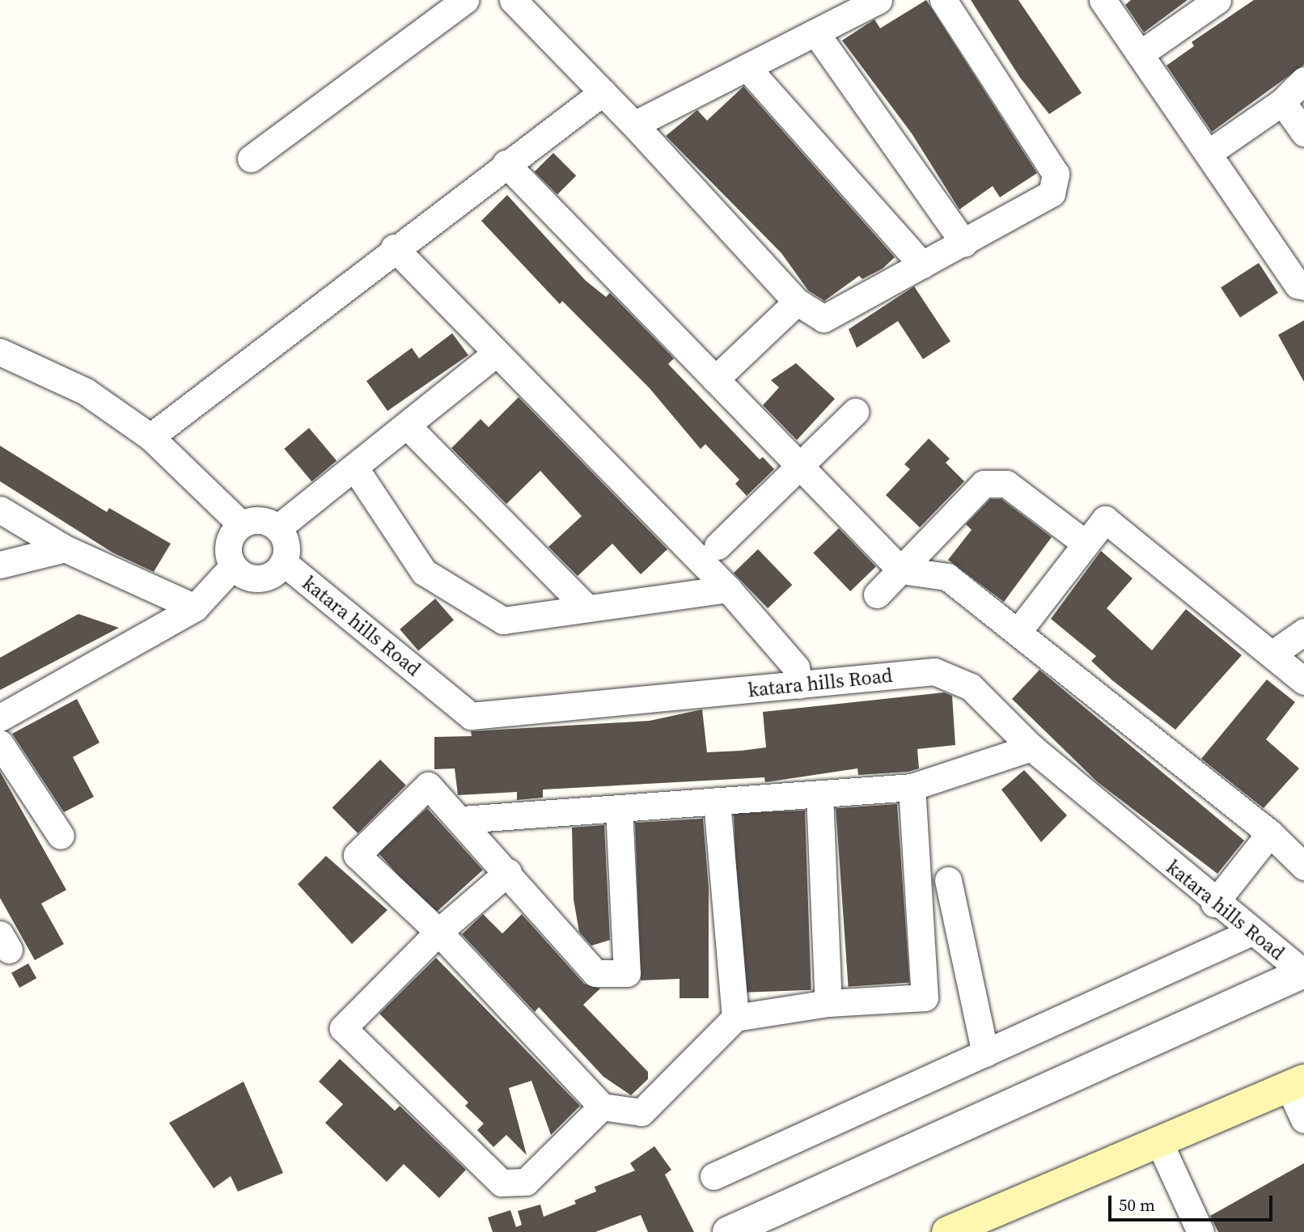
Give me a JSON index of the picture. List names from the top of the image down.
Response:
{
  "streets": {
    "street": ["katara hills Road"]
  },
  "scale_bar": "50 m"
}
